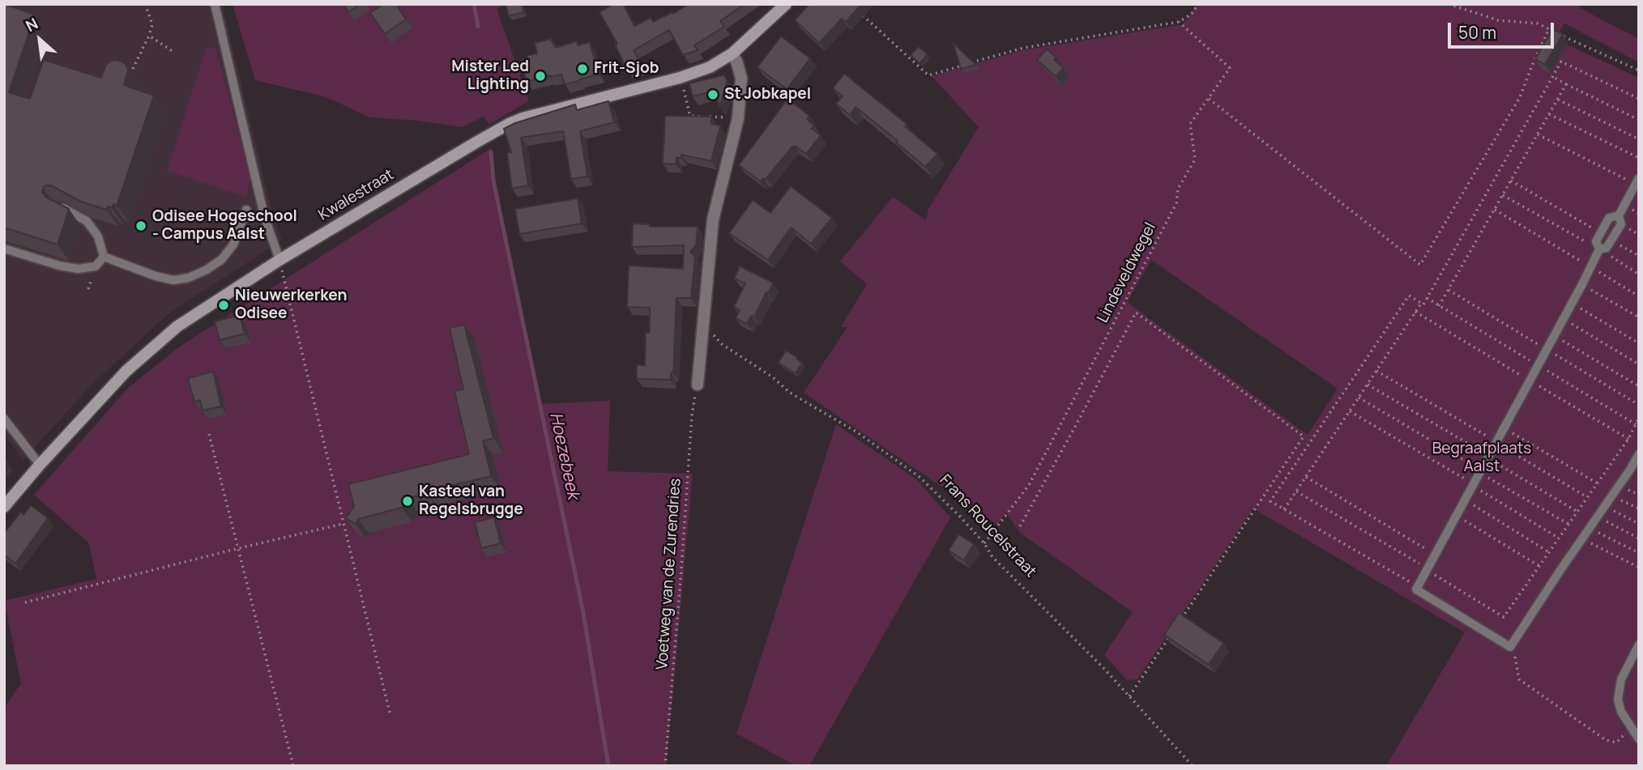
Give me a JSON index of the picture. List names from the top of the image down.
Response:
{
  "streets": {
    "street": ["Kwalestraat"],
    "path": ["Lindeveldwegel", "Frans Roucelstraat", "Voetweg van de Zurendries"]
  },
  "crossings": [
    ["Lindeveldwegel", "Frans Roucelstraat"]
  ],
  "water": ["Hoezebeek"],
  "parks": ["Begraafplaats Aalst"],
  "places": [
    "Frit-Sjob",
    "Mister Led Lighting",
    "St Jobkapel",
    "Odisee Hogeschool - Campus Aalst",
    "Nieuwerkerken Odisee",
    "Kasteel van Regelsbrugge"
  ],
  "scale_bar": "50 m",
  "north": "top left"
}
